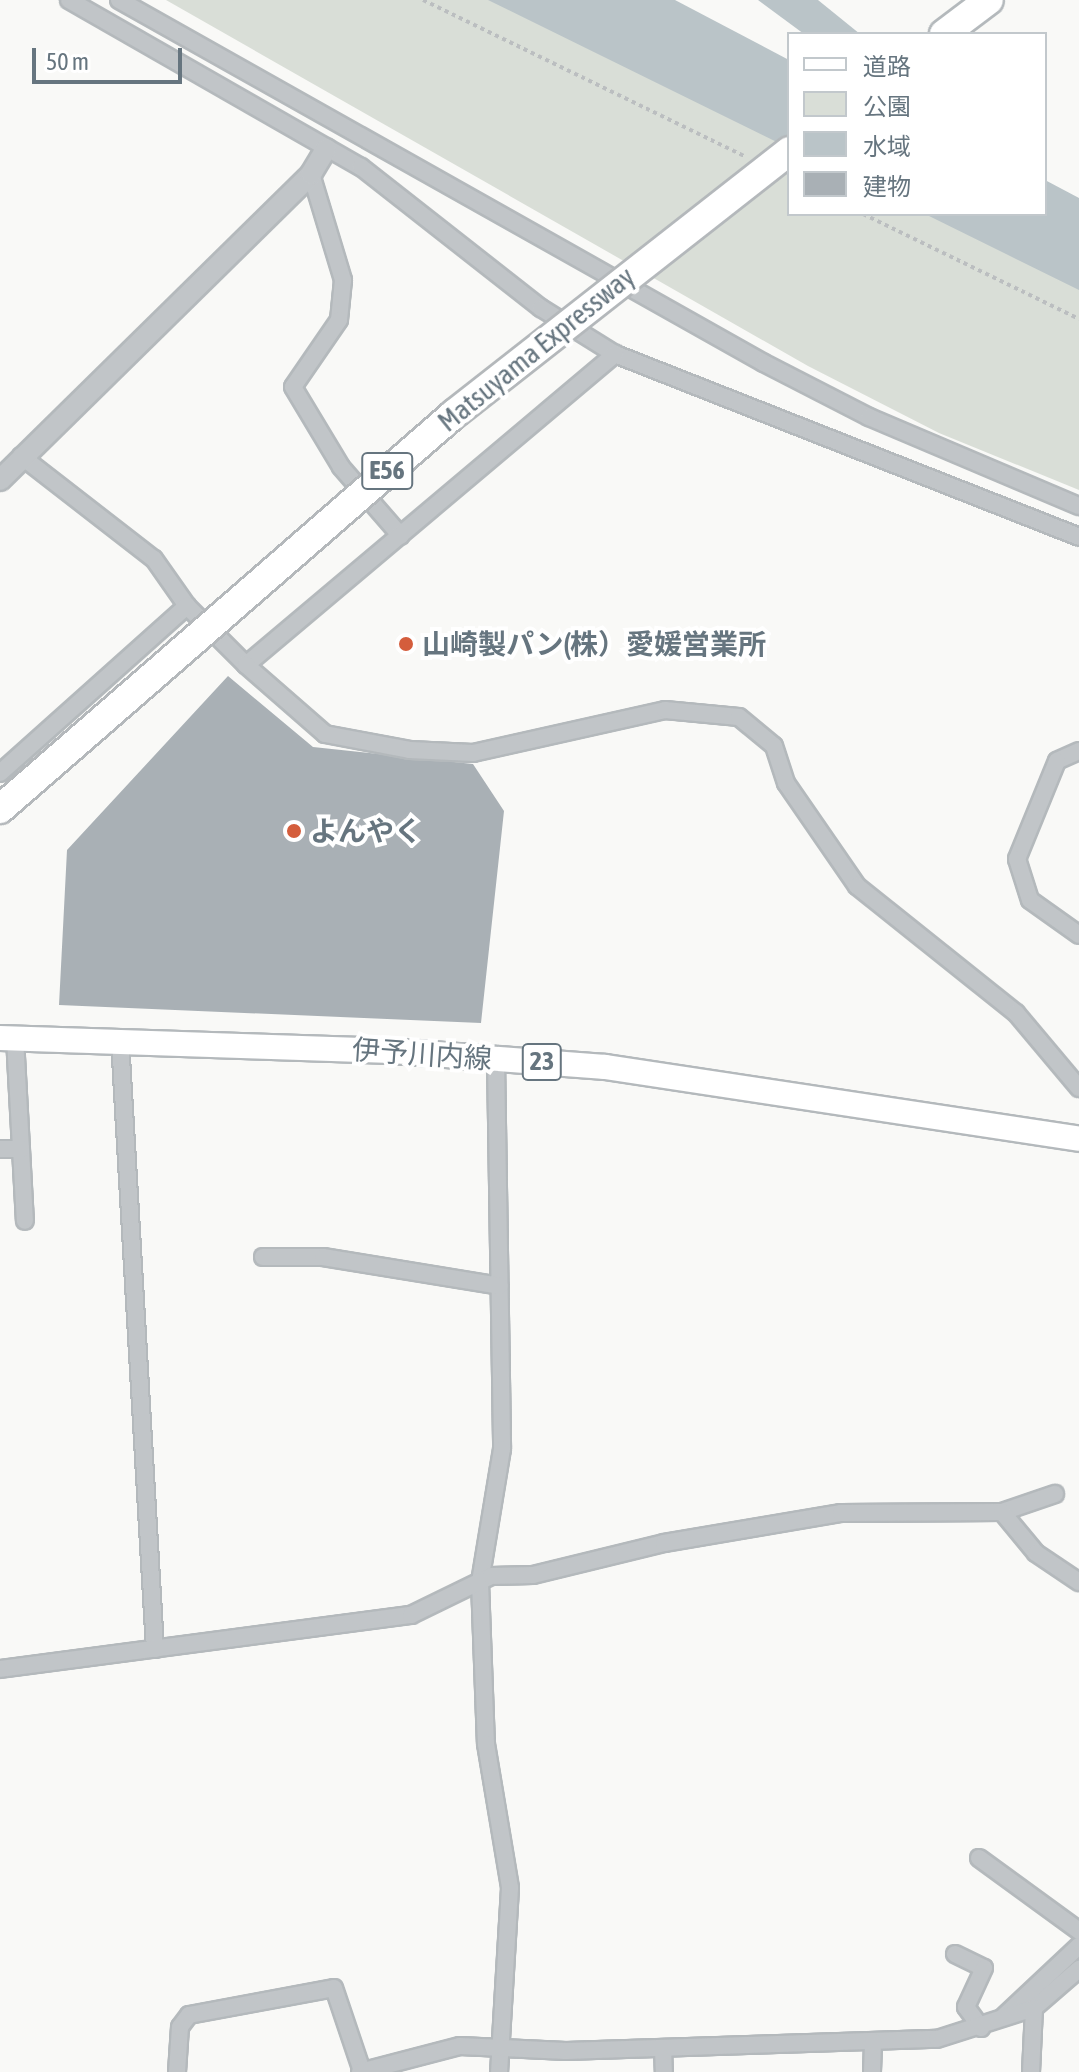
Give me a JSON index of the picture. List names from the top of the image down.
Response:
{
  "streets": {
    "highway": ["Matsuyama Expressway", "E56"],
    "main road": ["伊予川内線", "23"]
  },
  "places": ["山崎製パン(株）愛媛営業所", "よんやく"],
  "legend": [
    "道路",
    "公園",
    "水域",
    "建物"
  ],
  "scale_bar": "50 m"
}
